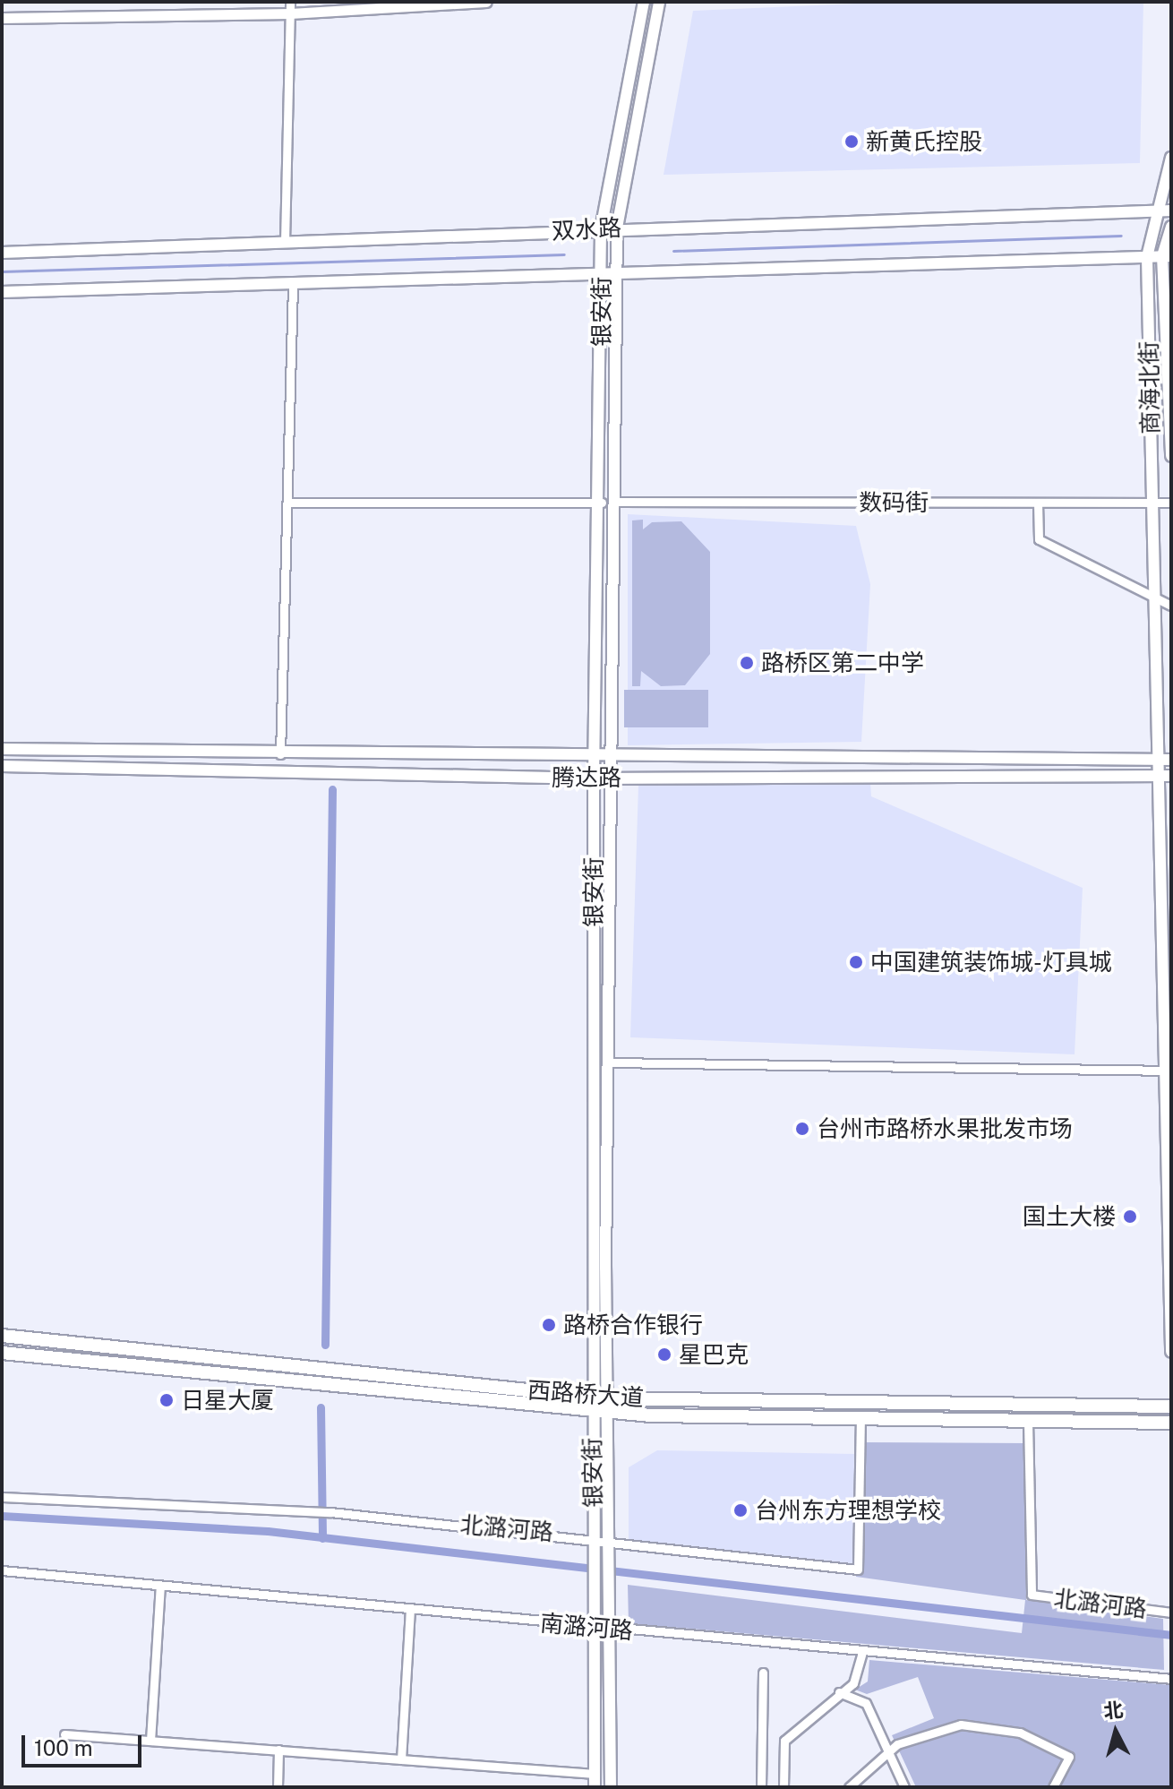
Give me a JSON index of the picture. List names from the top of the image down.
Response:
{
  "streets": {
    "main road": [
      "双水路",
      "银安街",
      "商海北街",
      "腾达路",
      "西路桥大道"
    ],
    "street": ["数码街", "北潞河路", "南潞河路"]
  },
  "crossings": [
    ["双水路", "银安街"],
    ["双水路", "商海北街"],
    ["银安街", "数码街"],
    ["银安街", "腾达路"],
    ["银安街", "西路桥大道"],
    ["银安街", "北潞河路"],
    ["银安街", "南潞河路"],
    ["商海北街", "数码街"],
    ["商海北街", "腾达路"],
    ["西路桥大道", "北潞河路"]
  ],
  "places": [
    "新黄氏控股",
    "路桥区第二中学",
    "中国建筑装饰城-灯具城",
    "台州市路桥水果批发市场",
    "国土大楼",
    "路桥合作银行",
    "星巴克",
    "日星大厦",
    "台州东方理想学校"
  ],
  "scale_bar": "100 m",
  "north": "top"
}
